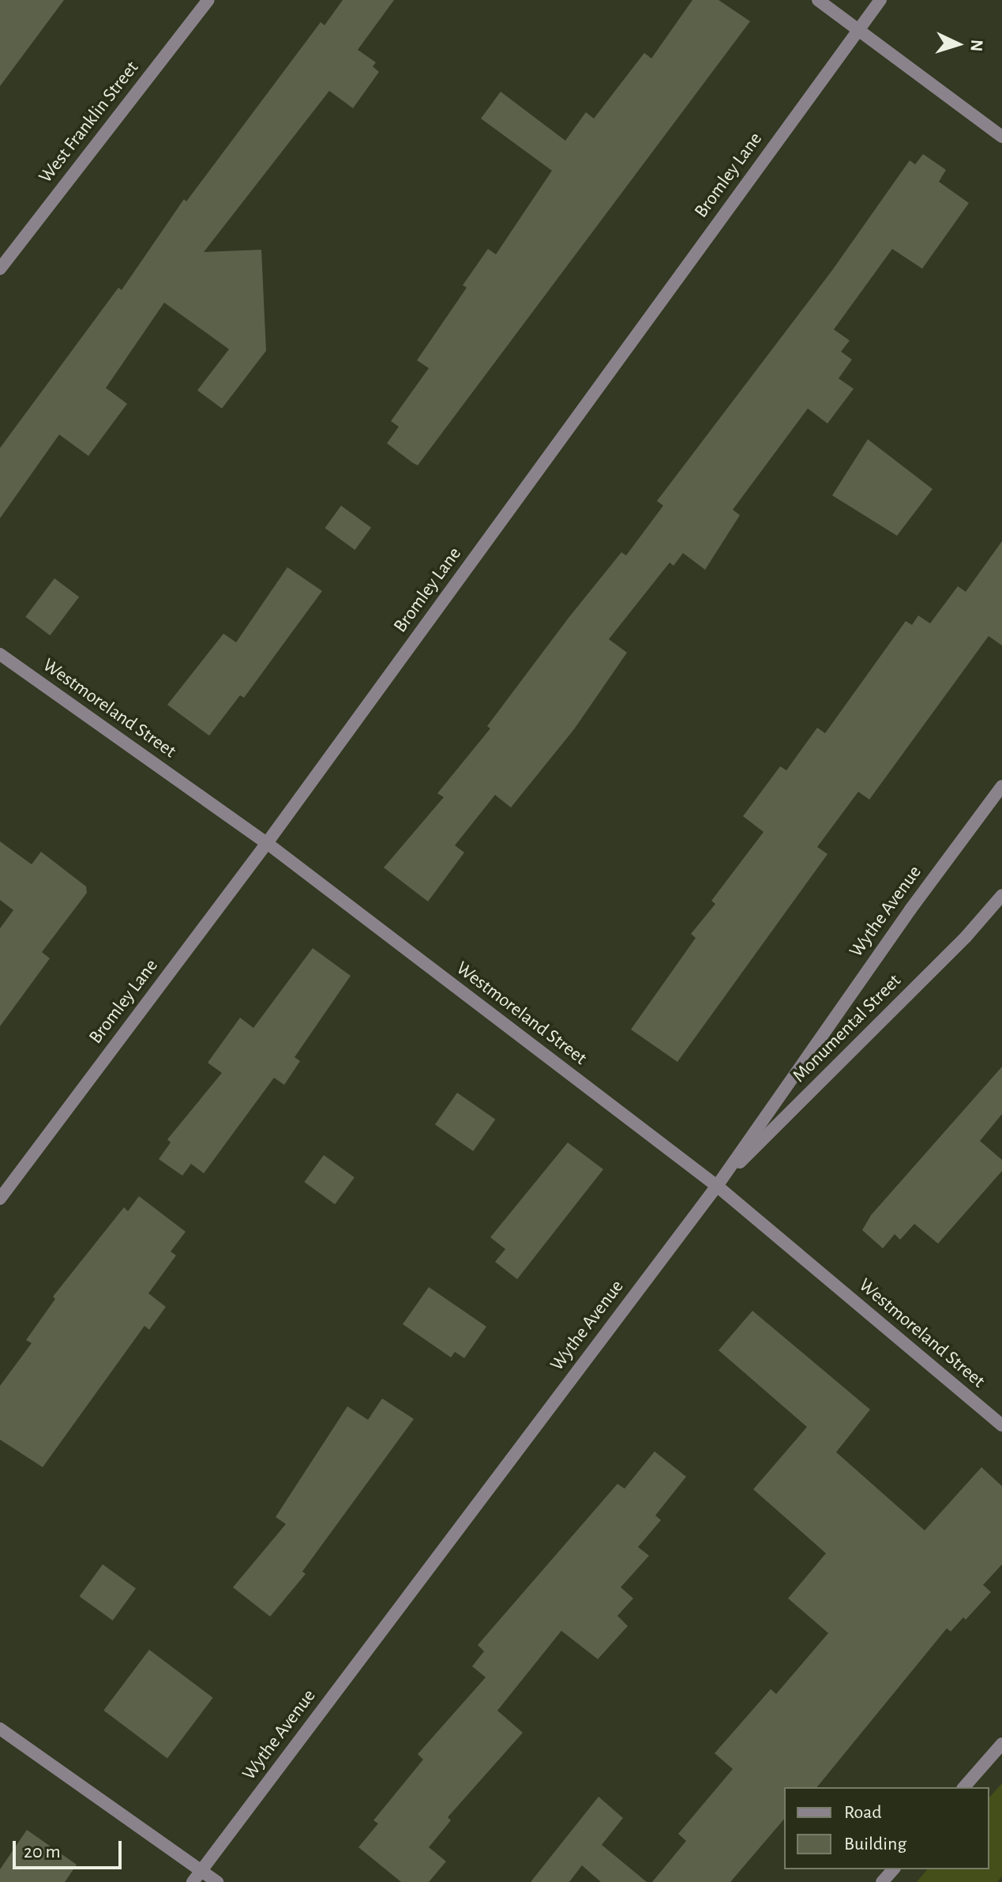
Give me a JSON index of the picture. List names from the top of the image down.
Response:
{
  "streets": {
    "street": [
      "West Franklin Street",
      "Bromley Lane",
      "Westmoreland Street",
      "Wythe Avenue",
      "Monumental Street"
    ]
  },
  "crossings": [
    ["Bromley Lane", "Westmoreland Street"],
    ["Westmoreland Street", "Wythe Avenue"],
    ["Westmoreland Street", "Monumental Street"],
    ["Wythe Avenue", "Monumental Street"]
  ],
  "legend": ["Road", "Building"],
  "scale_bar": "20 m",
  "north": "right"
}
